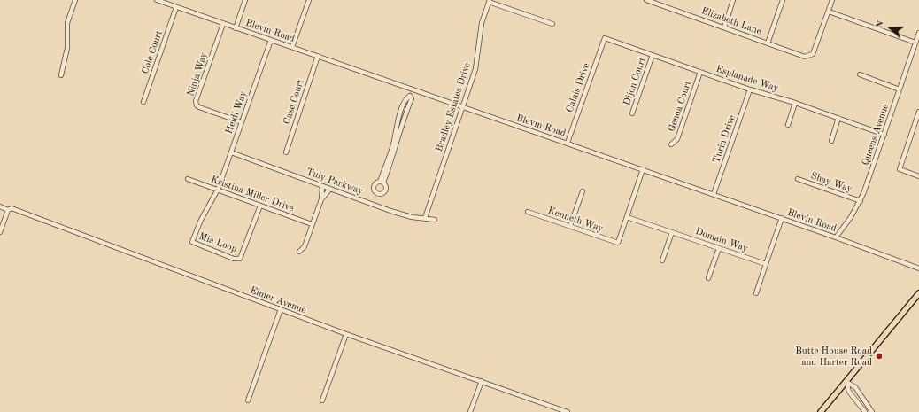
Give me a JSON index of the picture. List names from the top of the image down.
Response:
{
  "streets": {
    "street": [
      "Elizabeth Lane",
      "Blevin Road",
      "Cole Court",
      "Ninja Way",
      "Esplanade Way",
      "Dijon Court",
      "Calais Drive",
      "Case Court",
      "Genoa Court",
      "Bradley Estates Drive",
      "Heidi Way",
      "Queens Avenue",
      "Turin Drive",
      "Tuly Parkway",
      "Shay Way",
      "Kristina Miller Drive",
      "Kenneth Way",
      "Domain Way",
      "Mia Loop",
      "Elmer Avenue"
    ]
  },
  "crossings": [
    ["Blevin Road", "Cole Court"],
    ["Blevin Road", "Ninja Way"],
    ["Blevin Road", "Calais Drive"],
    ["Blevin Road", "Case Court"],
    ["Blevin Road", "Bradley Estates Drive"],
    ["Blevin Road", "Heidi Way"],
    ["Blevin Road", "Queens Avenue"],
    ["Blevin Road", "Turin Drive"],
    ["Ninja Way", "Heidi Way"],
    ["Esplanade Way", "Dijon Court"],
    ["Esplanade Way", "Calais Drive"],
    ["Esplanade Way", "Genoa Court"],
    ["Esplanade Way", "Queens Avenue"],
    ["Esplanade Way", "Turin Drive"],
    ["Bradley Estates Drive", "Tuly Parkway"],
    ["Heidi Way", "Tuly Parkway"],
    ["Heidi Way", "Kristina Miller Drive"],
    ["Heidi Way", "Mia Loop"],
    ["Queens Avenue", "Shay Way"],
    ["Kristina Miller Drive", "Mia Loop"],
    ["Kenneth Way", "Domain Way"]
  ],
  "places": ["Butte House Road and Harter Road"],
  "north": "left"
}
